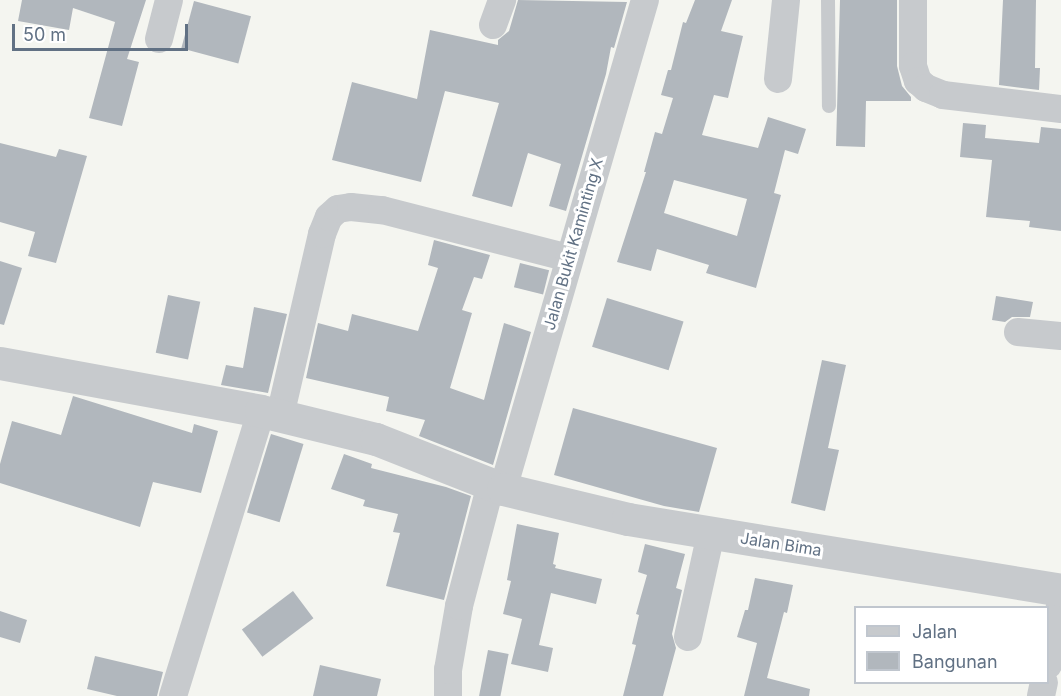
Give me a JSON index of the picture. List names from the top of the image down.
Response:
{
  "streets": {
    "street": ["Jalan Bukit Kaminting X", "Jalan Bima"]
  },
  "crossings": [
    ["Jalan Bukit Kaminting X", "Jalan Bima"]
  ],
  "legend": ["Jalan", "Bangunan"],
  "scale_bar": "50 m"
}
